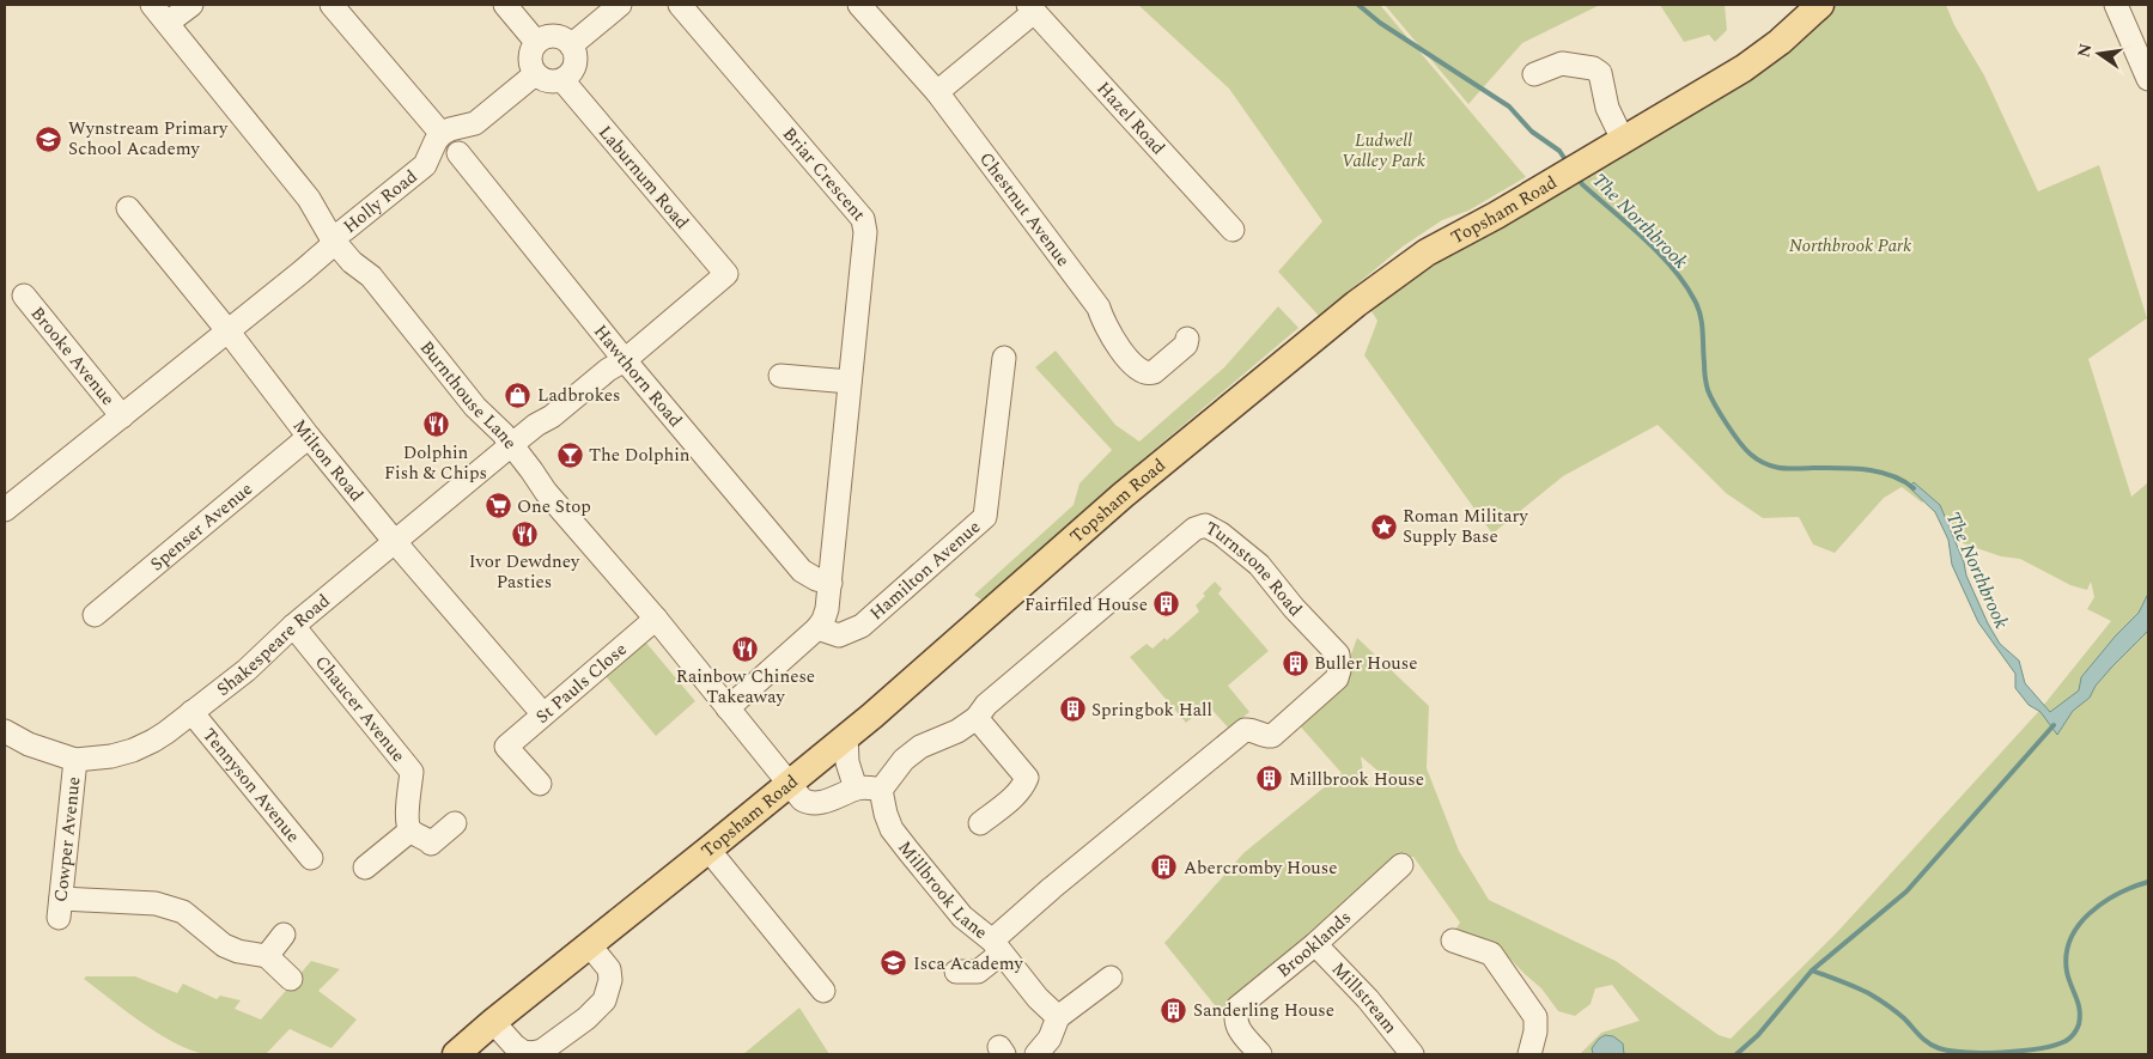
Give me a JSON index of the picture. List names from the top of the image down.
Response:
{
  "streets": {
    "main road": ["Topsham Road"],
    "street": [
      "Hazel Road",
      "Briar Crescent",
      "Laburnum Road",
      "Holly Road",
      "Chestnut Avenue",
      "Brooke Avenue",
      "Hawthorn Road",
      "Burnthouse Lane",
      "Milton Road",
      "Spenser Avenue",
      "Hamilton Avenue",
      "Turnstone Road",
      "Shakespeare Road",
      "St Pauls Close",
      "Chaucer Avenue",
      "Tennyson Avenue",
      "Cowper Avenue",
      "Millbrook Lane",
      "Brooklands",
      "Millstream"
    ]
  },
  "crossings": [
    ["Briar Crescent", "Hawthorn Road"],
    ["Briar Crescent", "Burnthouse Lane"],
    ["Briar Crescent", "Hamilton Avenue"],
    ["Laburnum Road", "Shakespeare Road"],
    ["Holly Road", "Burnthouse Lane"],
    ["Topsham Road", "Burnthouse Lane"],
    ["Hawthorn Road", "Shakespeare Road"],
    ["Burnthouse Lane", "Shakespeare Road"],
    ["Burnthouse Lane", "St Pauls Close"],
    ["Milton Road", "Spenser Avenue"],
    ["Milton Road", "Shakespeare Road"],
    ["Turnstone Road", "Millbrook Lane"],
    ["Shakespeare Road", "Chaucer Avenue"],
    ["Shakespeare Road", "Tennyson Avenue"],
    ["Shakespeare Road", "Cowper Avenue"],
    ["Brooklands", "Millstream"]
  ],
  "water": ["The Northbrook"],
  "parks": ["Ludwell Valley Park", "Northbrook Park"],
  "places": {
    "school or university": ["Wynstream Primary School Academy", "Isca Academy"],
    "shop": ["Ladbrokes"],
    "restaurant": ["Dolphin Fish & Chips", "Ivor Dewdney Pasties", "Rainbow Chinese Takeaway"],
    "bar": ["The Dolphin"],
    "supermarket": ["One Stop"],
    "place": ["Roman Military Supply Base"],
    "building": [
      "Fairfiled House",
      "Buller House",
      "Springbok Hall",
      "Millbrook House",
      "Abercromby House",
      "Sanderling House"
    ]
  },
  "north": "left"
}
